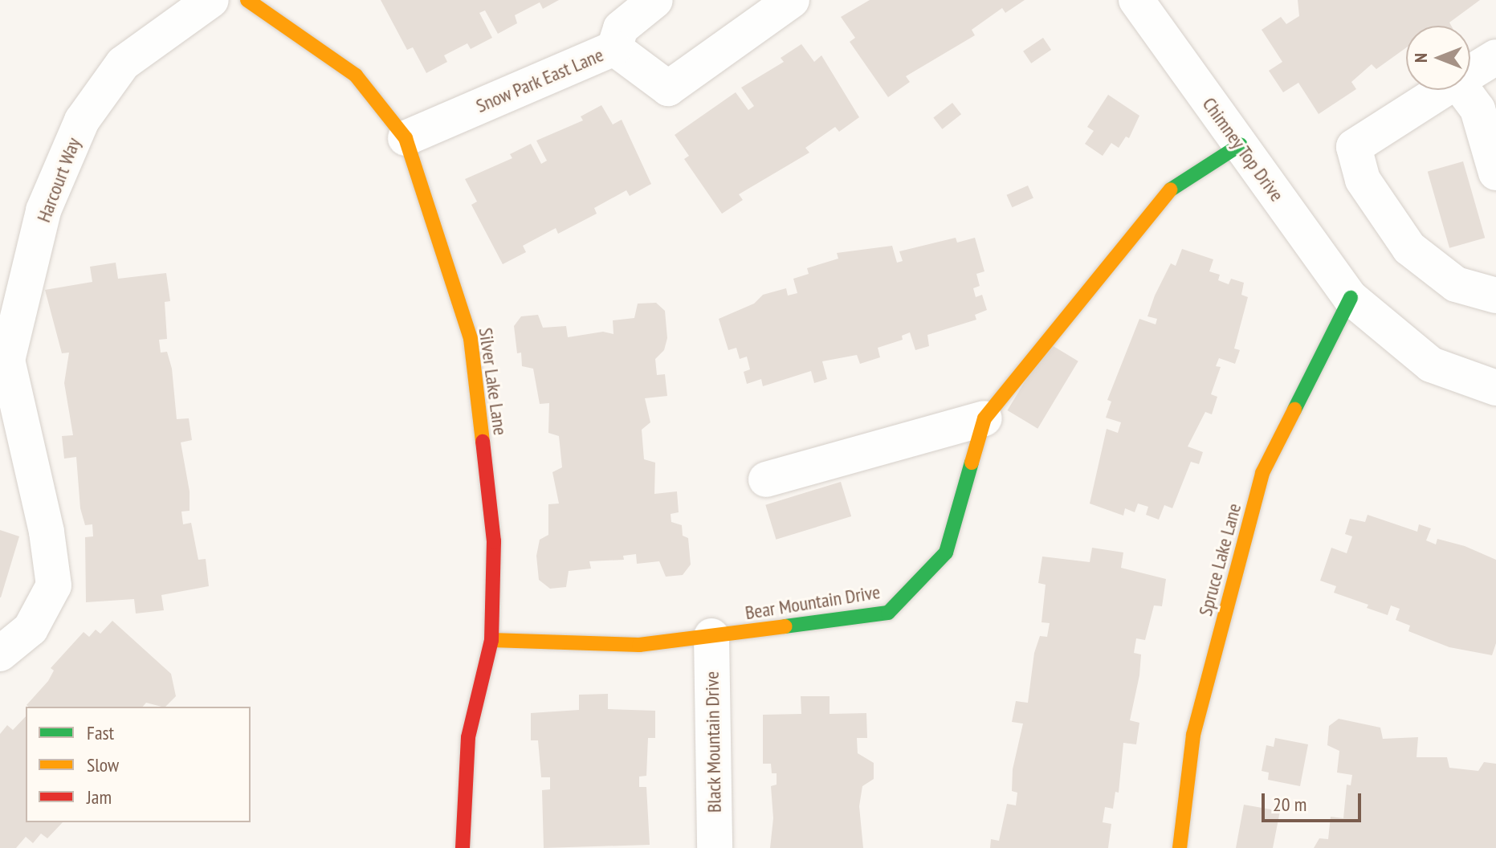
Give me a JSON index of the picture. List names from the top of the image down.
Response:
{
  "streets": {
    "street": [
      "Snow Park East Lane",
      "Chimney Top Drive",
      "Harcourt Way",
      "Silver Lake Lane",
      "Spruce Lake Lane",
      "Bear Mountain Drive",
      "Black Mountain Drive"
    ]
  },
  "crossings": [
    ["Snow Park East Lane", "Silver Lake Lane"],
    ["Chimney Top Drive", "Spruce Lake Lane"],
    ["Chimney Top Drive", "Bear Mountain Drive"],
    ["Silver Lake Lane", "Bear Mountain Drive"],
    ["Bear Mountain Drive", "Black Mountain Drive"]
  ],
  "legend": ["Fast", "Slow", "Jam"],
  "scale_bar": "20 m",
  "north": "left"
}
